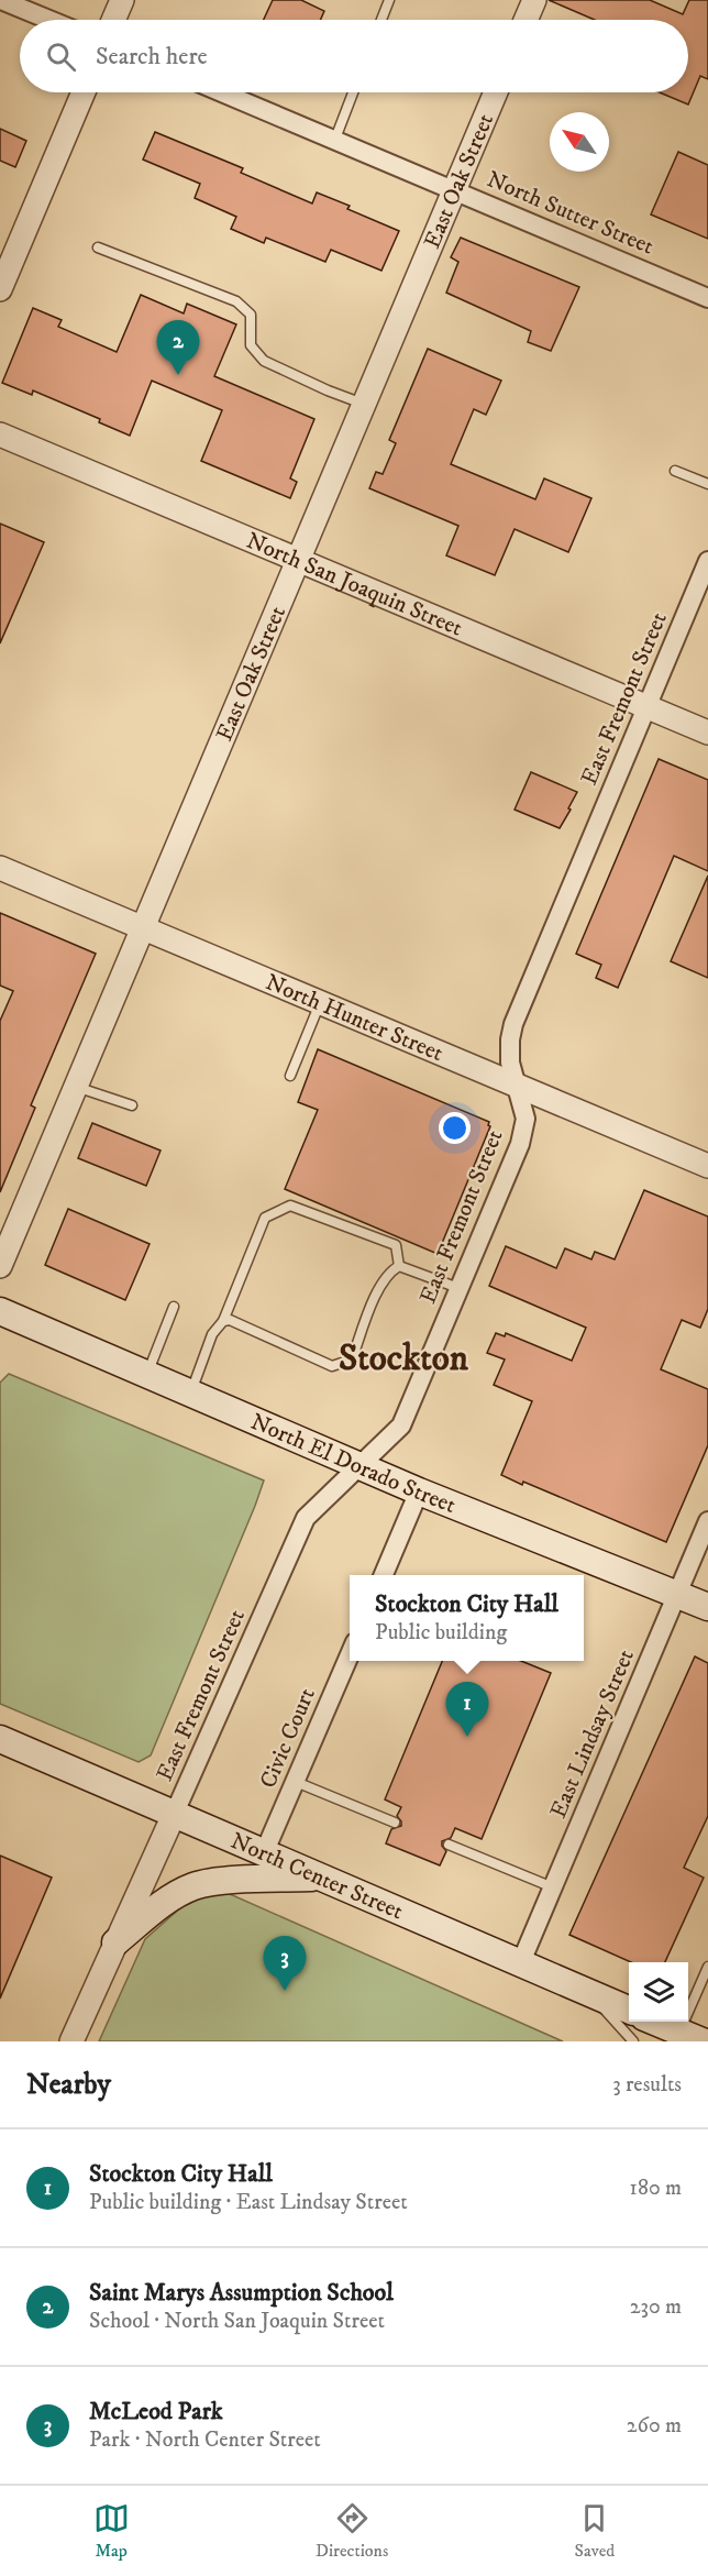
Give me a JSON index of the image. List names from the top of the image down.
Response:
{
  "streets": {
    "main road": ["North El Dorado Street", "North Center Street"],
    "street": [
      "East Oak Street",
      "North Sutter Street",
      "North San Joaquin Street",
      "East Fremont Street",
      "North Hunter Street",
      "East Lindsay Street",
      "Civic Court"
    ]
  },
  "crossings": [
    ["East Oak Street", "North Sutter Street"],
    ["East Oak Street", "North San Joaquin Street"],
    ["East Oak Street", "North Hunter Street"],
    ["North San Joaquin Street", "East Fremont Street"],
    ["East Fremont Street", "North Hunter Street"],
    ["East Fremont Street", "North El Dorado Street"],
    ["East Fremont Street", "North Center Street"],
    ["North El Dorado Street", "East Lindsay Street"],
    ["East Lindsay Street", "North Center Street"],
    ["Civic Court", "North Center Street"]
  ],
  "districts": ["Stockton"],
  "north": "top left",
  "page": {
    "search": "Search here",
    "pins": ["2", "1", "3"],
    "popup": ["Stockton City Hall", "Public building"],
    "heading": ["Nearby", "3 results"],
    "list": [
      {
        "mark": "1",
        "name": "Stockton City Hall",
        "note": "Public building · East Lindsay Street",
        "value": "180 m"
      },
      {
        "mark": "2",
        "name": "Saint Marys Assumption School",
        "note": "School · North San Joaquin Street",
        "value": "230 m"
      },
      {
        "mark": "3",
        "name": "McLeod Park",
        "note": "Park · North Center Street",
        "value": "260 m"
      }
    ],
    "nav": ["Map", "Directions", "Saved"]
  }
}
